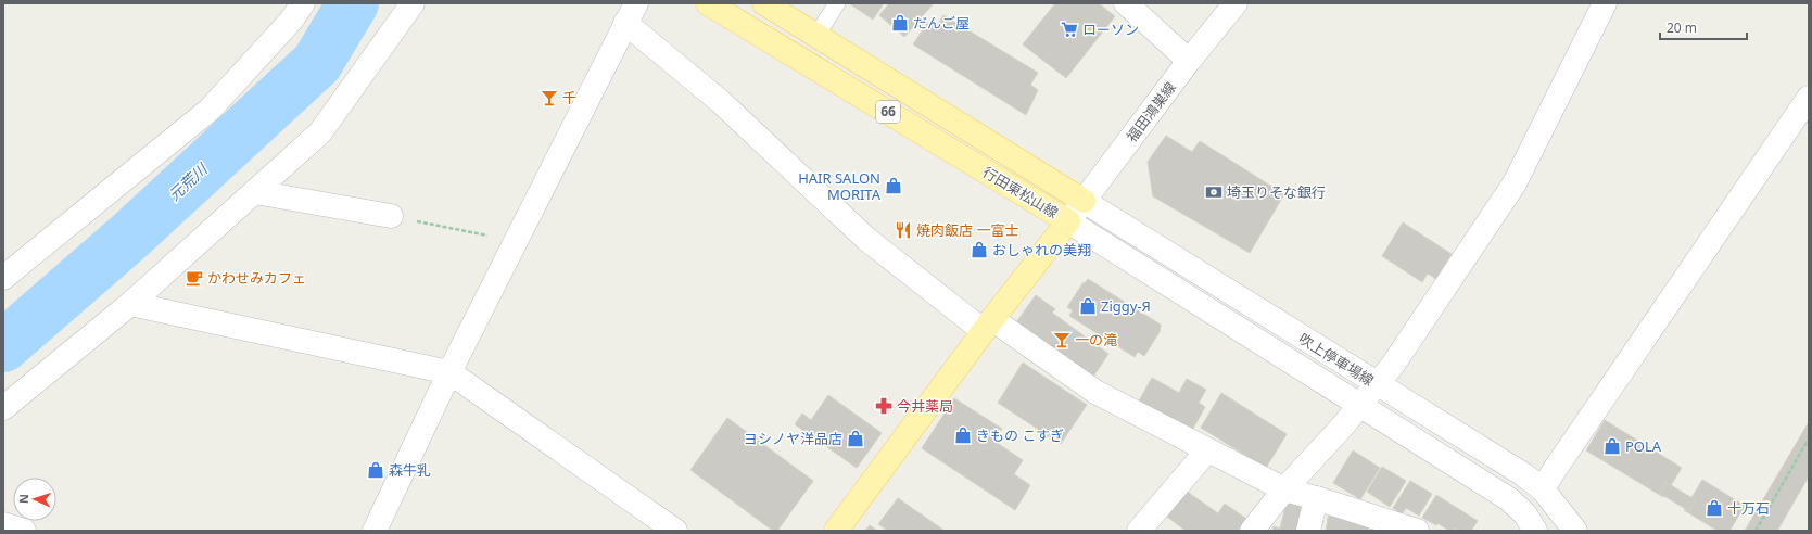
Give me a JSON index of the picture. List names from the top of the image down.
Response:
{
  "streets": {
    "main road": ["66", "行田東松山線"],
    "street": ["福田鴻巣線", "吹上停車場線"]
  },
  "crossings": [
    ["福田鴻巣線", "行田東松山線"],
    ["福田鴻巣線", "吹上停車場線"],
    ["行田東松山線", "吹上停車場線"]
  ],
  "water": ["元荒川"],
  "places": {
    "shop": [
      "だんご屋",
      "HAIR SALON MORITA",
      "おしゃれの美翔",
      "Ziggy-Я",
      "きもの こすぎ",
      "ヨシノヤ洋品店",
      "POLA",
      "森牛乳",
      "十万石"
    ],
    "supermarket": ["ローソン"],
    "bar": ["千", "一の滝"],
    "bank": ["埼玉りそな銀行"],
    "restaurant": ["焼肉飯店 一富士"],
    "cafe": ["かわせみカフェ"],
    "pharmacy": ["今井薬局"]
  },
  "scale_bar": "20 m",
  "north": "left"
}
